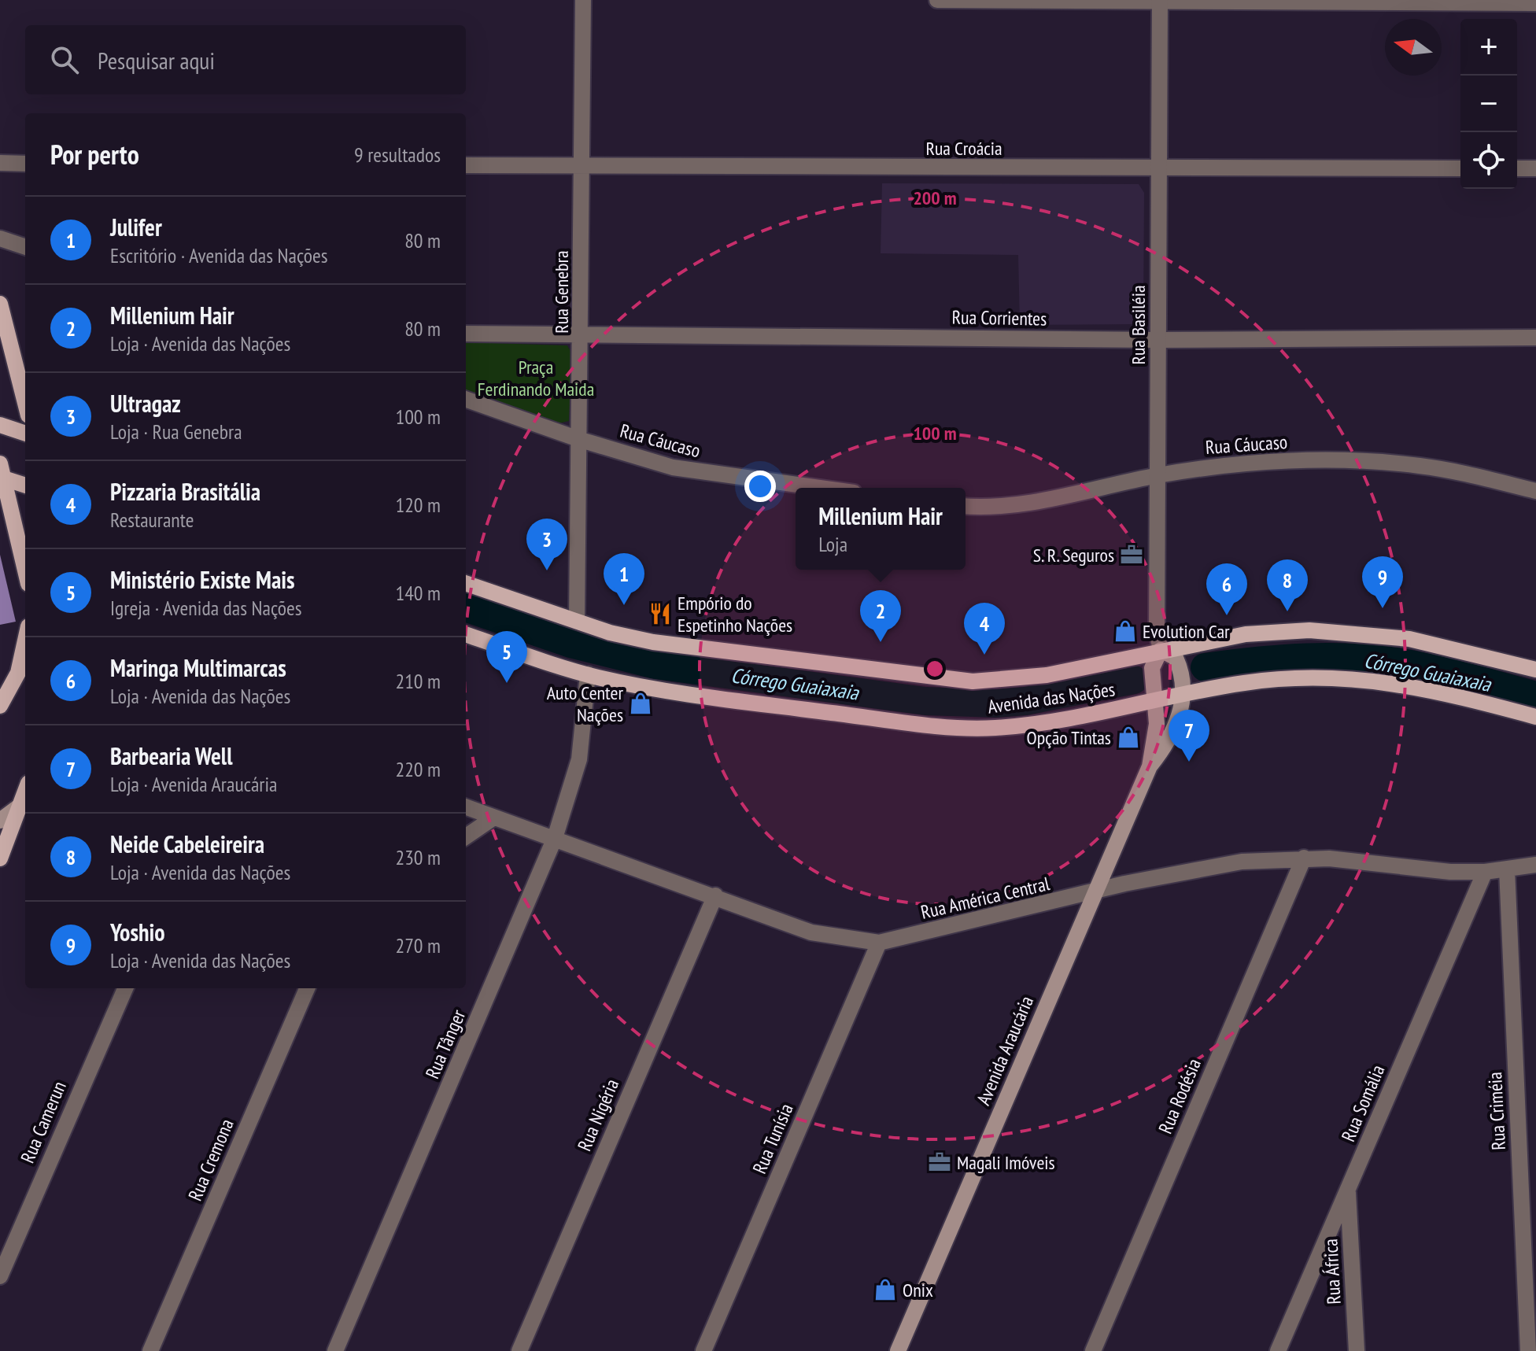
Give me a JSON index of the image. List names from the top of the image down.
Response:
{
  "streets": {
    "main road": ["Avenida das Nações", "Avenida Araucária"],
    "street": [
      "Rua Croácia",
      "Rua Genebra",
      "Rua Corrientes",
      "Rua Basiléia",
      "Rua Cáucaso",
      "Rua América Central",
      "Rua Tânger",
      "Rua Rodésia",
      "Rua Somália",
      "Rua Criméia",
      "Rua Nigéria",
      "Rua Camerun",
      "Rua Tunísia",
      "Rua Cremona",
      "Rua África"
    ]
  },
  "crossings": [
    ["Rua Croácia", "Rua Genebra"],
    ["Rua Croácia", "Rua Basiléia"],
    ["Rua Genebra", "Rua Corrientes"],
    ["Rua Genebra", "Rua Cáucaso"],
    ["Rua Genebra", "Avenida das Nações"],
    ["Rua Corrientes", "Rua Basiléia"],
    ["Rua Basiléia", "Rua Cáucaso"],
    ["Rua Basiléia", "Avenida das Nações"],
    ["Rua Basiléia", "Avenida Araucária"],
    ["Avenida das Nações", "Rua Tânger"],
    ["Avenida das Nações", "Avenida Araucária"],
    ["Rua América Central", "Rua Tânger"],
    ["Rua América Central", "Avenida Araucária"],
    ["Rua América Central", "Rua Rodésia"],
    ["Rua América Central", "Rua Somália"],
    ["Rua América Central", "Rua Criméia"],
    ["Rua América Central", "Rua Nigéria"],
    ["Rua América Central", "Rua Tunísia"],
    ["Rua Somália", "Rua África"]
  ],
  "water": ["Córrego Guaiaxaia"],
  "parks": ["Praça Ferdinando Maida"],
  "places": {
    "office": ["S. R. Seguros", "Magali Imóveis"],
    "restaurant": ["Empório do Espetinho Nações"],
    "shop": [
      "Evolution Car",
      "Auto Center Nações",
      "Opção Tintas",
      "Onix"
    ]
  },
  "north": "left",
  "page": {
    "map_buttons": ["+", "−"],
    "search": "Pesquisar aqui",
    "heading": ["Por perto", "9 resultados"],
    "list": [
      {
        "mark": "1",
        "name": "Julifer",
        "note": "Escritório · Avenida das Nações",
        "value": "80 m"
      },
      {
        "mark": "2",
        "name": "Millenium Hair",
        "note": "Loja · Avenida das Nações",
        "value": "80 m"
      },
      {
        "mark": "3",
        "name": "Ultragaz",
        "note": "Loja · Rua Genebra",
        "value": "100 m"
      },
      {
        "mark": "4",
        "name": "Pizzaria Brasitália",
        "note": "Restaurante",
        "value": "120 m"
      },
      {
        "mark": "5",
        "name": "Ministério Existe Mais",
        "note": "Igreja · Avenida das Nações",
        "value": "140 m"
      },
      {
        "mark": "6",
        "name": "Maringa Multimarcas",
        "note": "Loja · Avenida das Nações",
        "value": "210 m"
      },
      {
        "mark": "7",
        "name": "Barbearia Well",
        "note": "Loja · Avenida Araucária",
        "value": "220 m"
      },
      {
        "mark": "8",
        "name": "Neide Cabeleireira",
        "note": "Loja · Avenida das Nações",
        "value": "230 m"
      },
      {
        "mark": "9",
        "name": "Yoshio",
        "note": "Loja · Avenida das Nações",
        "value": "270 m"
      }
    ],
    "popup": ["Millenium Hair", "Loja"],
    "pins": [
      "3",
      "1",
      "9",
      "8",
      "6",
      "2",
      "4",
      "5",
      "7"
    ]
  },
  "rings": ["200 m", "100 m"]
}
